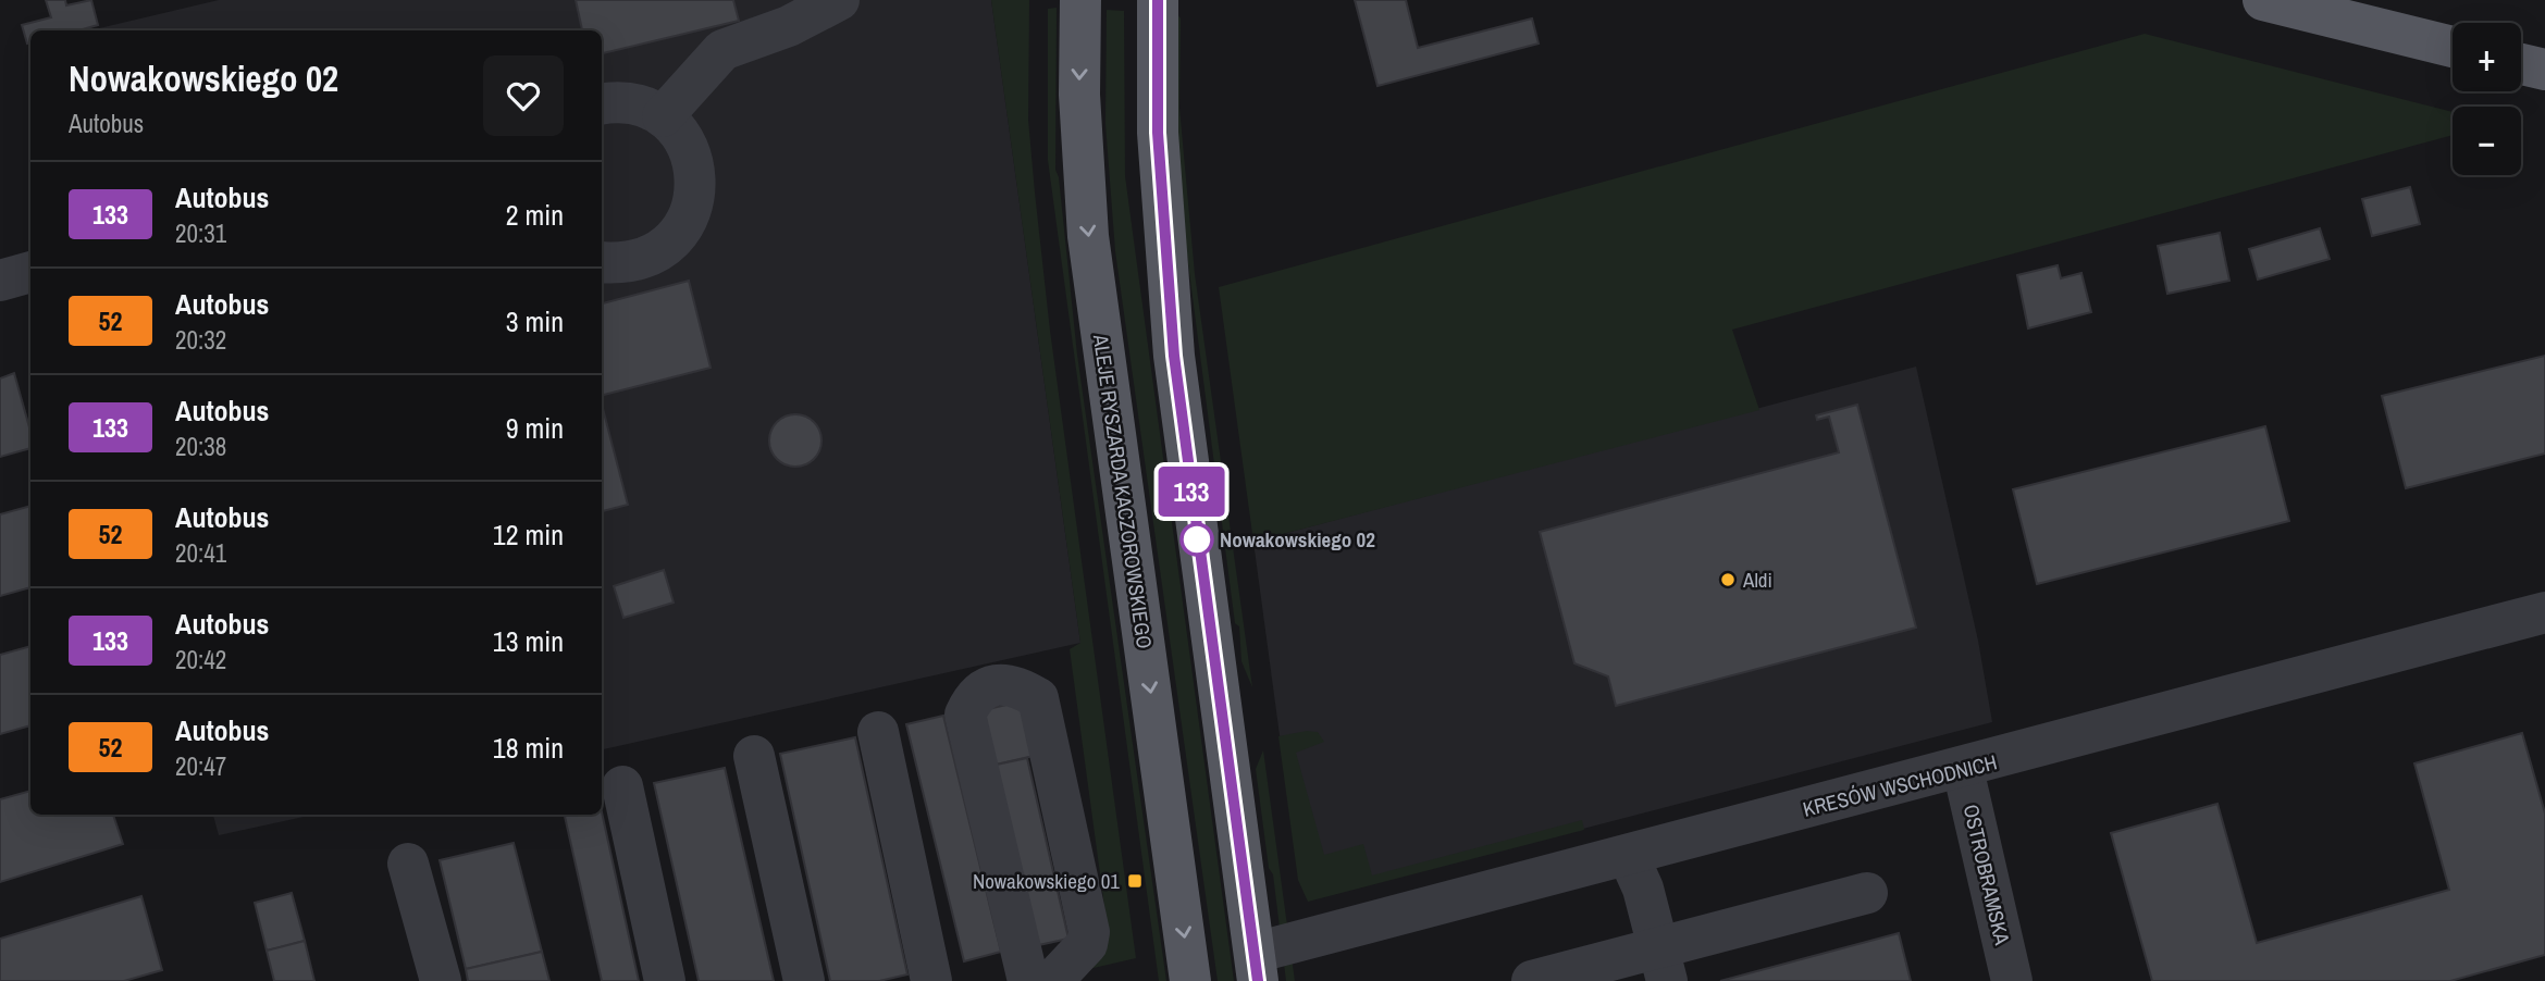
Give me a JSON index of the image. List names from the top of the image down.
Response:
{
  "streets": {
    "main road": ["ALEJE RYSZARDA KACZOROWSKIEGO"],
    "street": ["KRESÓW WSCHODNICH", "OSTROBRAMSKA"]
  },
  "crossings": [
    ["KRESÓW WSCHODNICH", "OSTROBRAMSKA"]
  ],
  "places": {
    "other": ["Nowakowskiego 02", "Aldi"],
    "transit": ["Nowakowskiego 01"]
  },
  "lines": ["bus line 133"],
  "page": {
    "on_map": "133",
    "map_buttons": ["+", "−"],
    "heading": ["Nowakowskiego 02", "Autobus"],
    "list": [
      {
        "mark": "133",
        "name": "Autobus",
        "note": "20:31",
        "value": "2 min"
      },
      {
        "mark": "52",
        "name": "Autobus",
        "note": "20:32",
        "value": "3 min"
      },
      {
        "mark": "133",
        "name": "Autobus",
        "note": "20:38",
        "value": "9 min"
      },
      {
        "mark": "52",
        "name": "Autobus",
        "note": "20:41",
        "value": "12 min"
      },
      {
        "mark": "133",
        "name": "Autobus",
        "note": "20:42",
        "value": "13 min"
      },
      {
        "mark": "52",
        "name": "Autobus",
        "note": "20:47",
        "value": "18 min"
      }
    ]
  }
}
